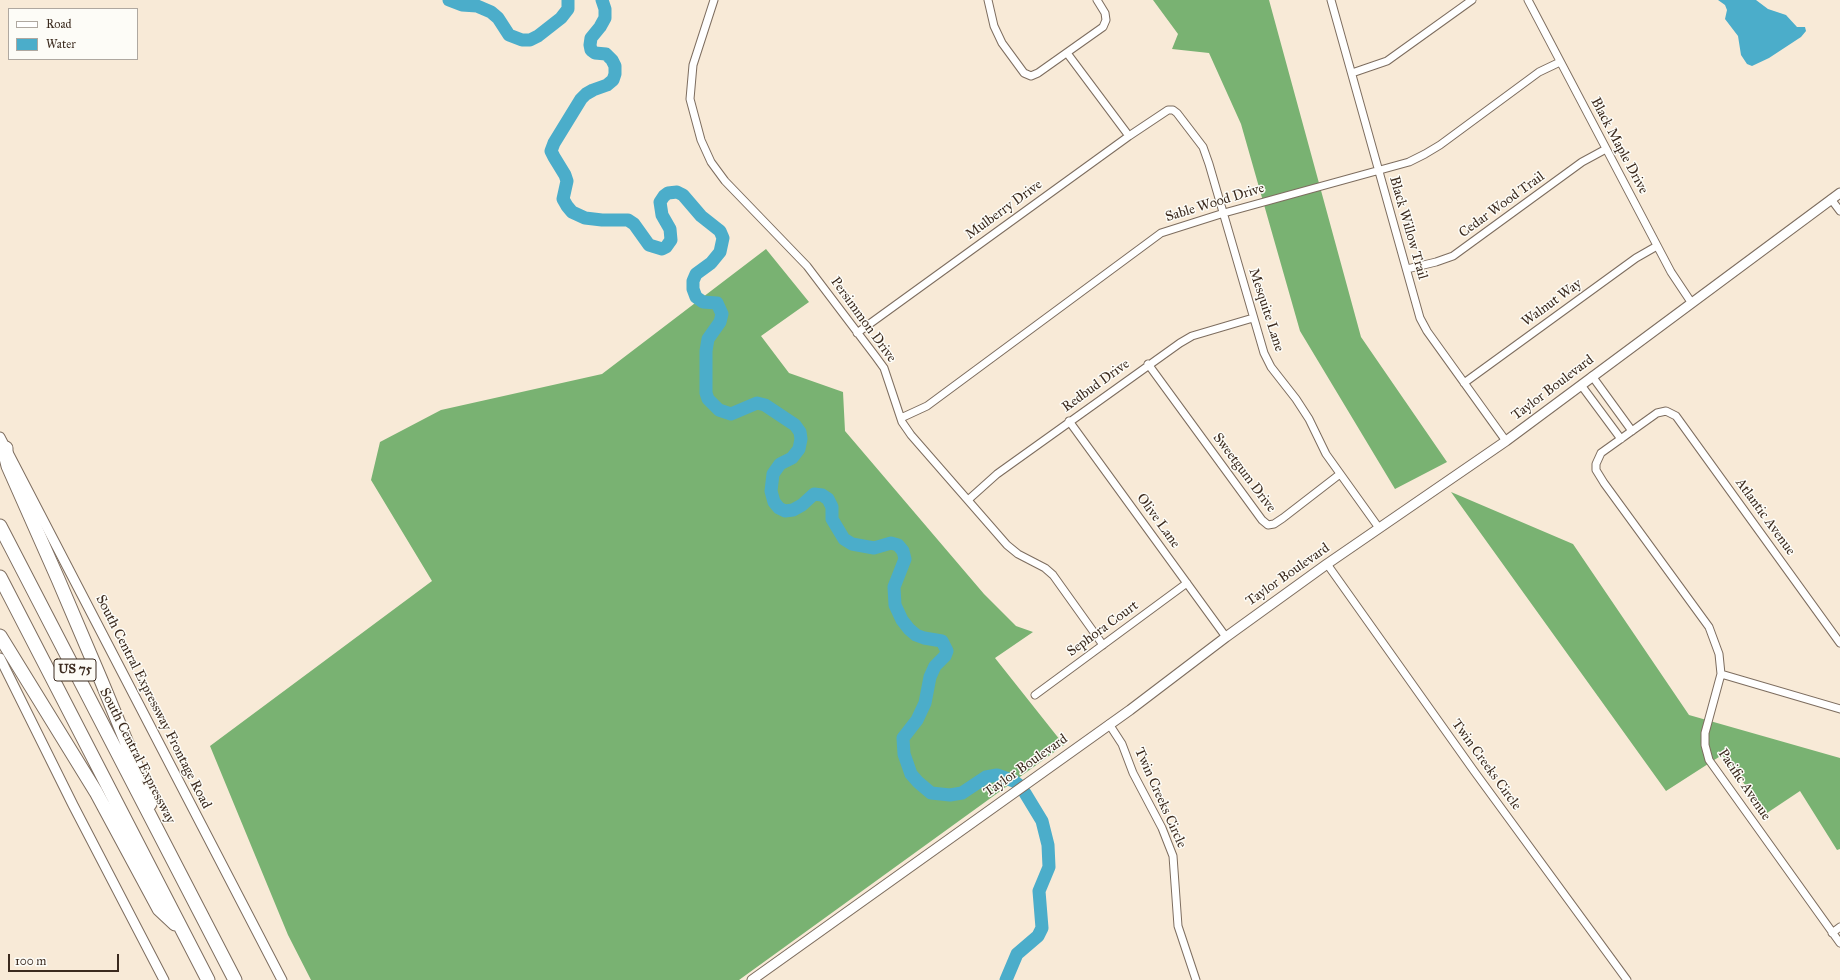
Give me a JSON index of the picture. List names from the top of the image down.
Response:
{
  "streets": {
    "highway": ["US 75", "South Central Expressway"],
    "street": [
      "Black Maple Drive",
      "Sable Wood Drive",
      "Cedar Wood Trail",
      "Mulberry Drive",
      "Black Willow Trail",
      "Walnut Way",
      "Mesquite Lane",
      "Persimmon Drive",
      "Redbud Drive",
      "Taylor Boulevard",
      "Sweetgum Drive",
      "Atlantic Avenue",
      "Olive Lane",
      "Sephora Court",
      "South Central Expressway Frontage Road",
      "Twin Creeks Circle",
      "Pacific Avenue"
    ]
  },
  "crossings": [
    ["Black Maple Drive", "Sable Wood Drive"],
    ["Black Maple Drive", "Cedar Wood Trail"],
    ["Black Maple Drive", "Walnut Way"],
    ["Black Maple Drive", "Taylor Boulevard"],
    ["Sable Wood Drive", "Black Willow Trail"],
    ["Sable Wood Drive", "Mesquite Lane"],
    ["Sable Wood Drive", "Persimmon Drive"],
    ["Cedar Wood Trail", "Black Willow Trail"],
    ["Mulberry Drive", "Mesquite Lane"],
    ["Mulberry Drive", "Persimmon Drive"],
    ["Black Willow Trail", "Walnut Way"],
    ["Black Willow Trail", "Taylor Boulevard"],
    ["Mesquite Lane", "Redbud Drive"],
    ["Mesquite Lane", "Taylor Boulevard"],
    ["Mesquite Lane", "Sweetgum Drive"],
    ["Persimmon Drive", "Redbud Drive"],
    ["Persimmon Drive", "Sephora Court"],
    ["Redbud Drive", "Sweetgum Drive"],
    ["Redbud Drive", "Olive Lane"],
    ["Taylor Boulevard", "Olive Lane"],
    ["Taylor Boulevard", "Twin Creeks Circle"],
    ["Olive Lane", "Sephora Court"]
  ],
  "legend": ["Road", "Water"],
  "scale_bar": "100 m"
}
